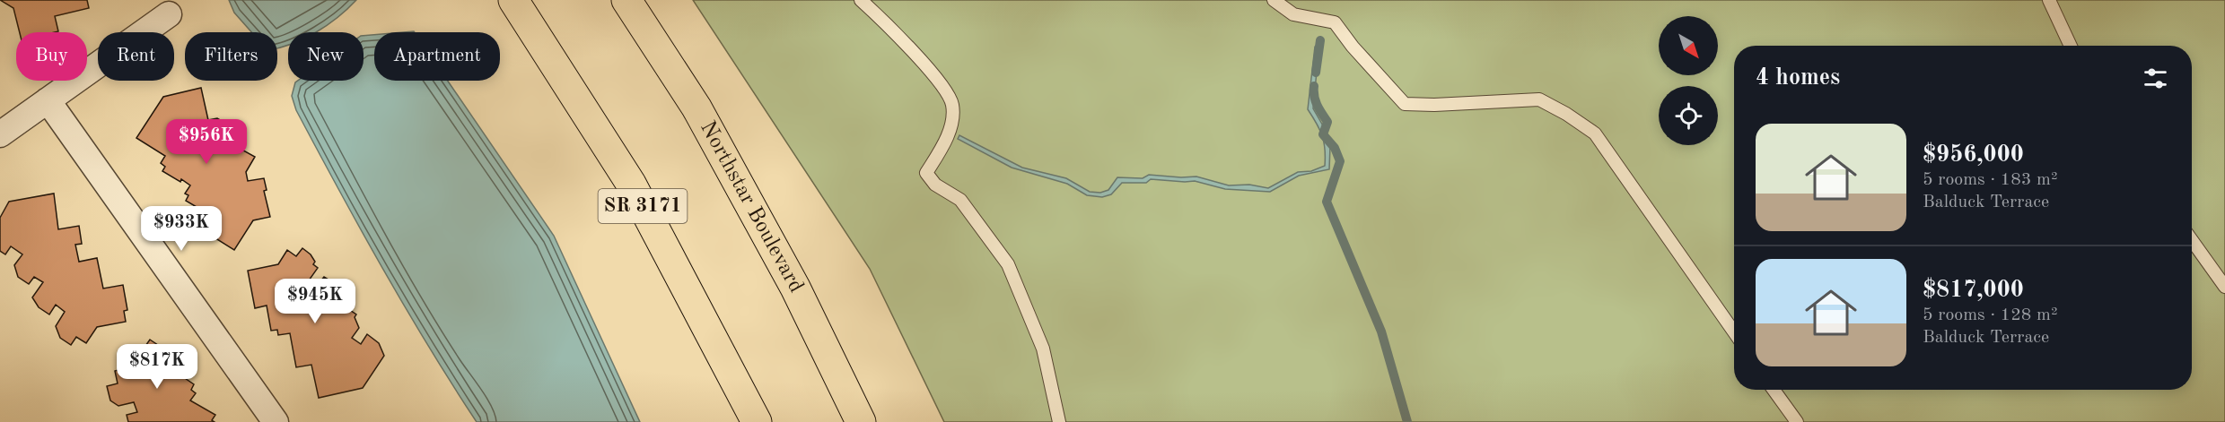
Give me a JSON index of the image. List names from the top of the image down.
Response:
{
  "streets": {
    "main road": ["SR 3171", "Northstar Boulevard"]
  },
  "north": "bottom right",
  "page": {
    "chip": [
      "Buy",
      "Rent",
      "Filters",
      "New",
      "Apartment"
    ],
    "heading": "4 homes",
    "list": [
      {
        "name": "$956,000",
        "note": "5 rooms · 183 m² · Balduck Terrace"
      },
      {
        "name": "$817,000",
        "note": "5 rooms · 128 m² · Balduck Terrace"
      }
    ],
    "price": [
      "$956K",
      "$933K",
      "$945K",
      "$817K"
    ]
  }
}
